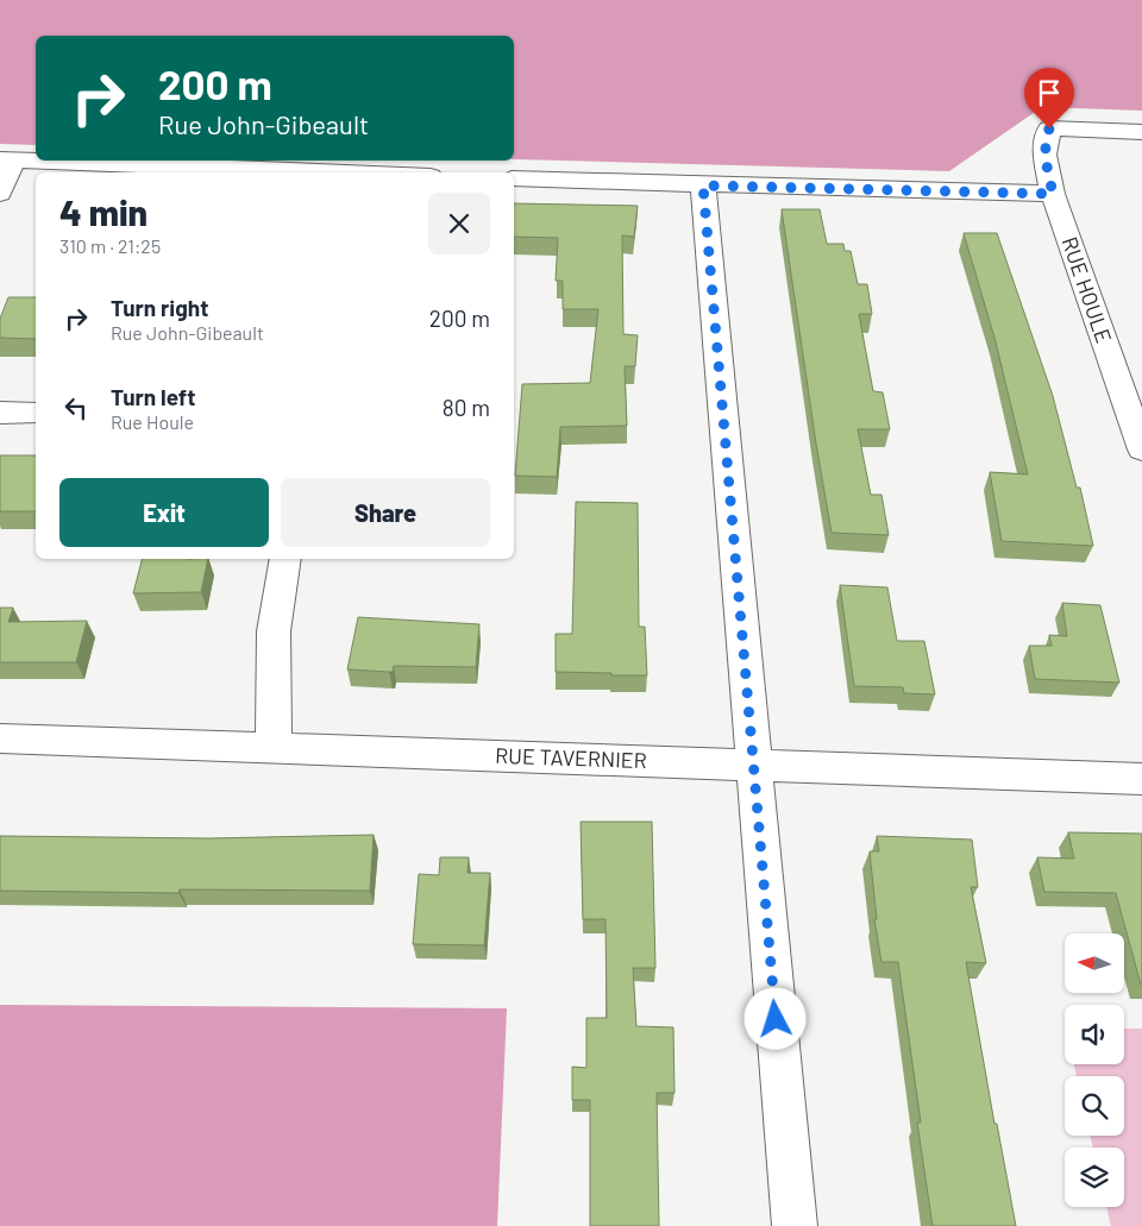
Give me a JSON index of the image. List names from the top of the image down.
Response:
{
  "streets": {
    "street": ["RUE HOULE", "RUE TAVERNIER"]
  },
  "north": "left",
  "page": {
    "turn": ["200 m", "Rue John-Gibeault"],
    "heading": ["4 min", "310 m · 21:25"],
    "list": [
      {
        "name": "Turn right",
        "note": "Rue John-Gibeault",
        "value": "200 m"
      },
      {
        "name": "Turn left",
        "note": "Rue Houle",
        "value": "80 m"
      }
    ],
    "buttons": ["Exit", "Share"]
  }
}
